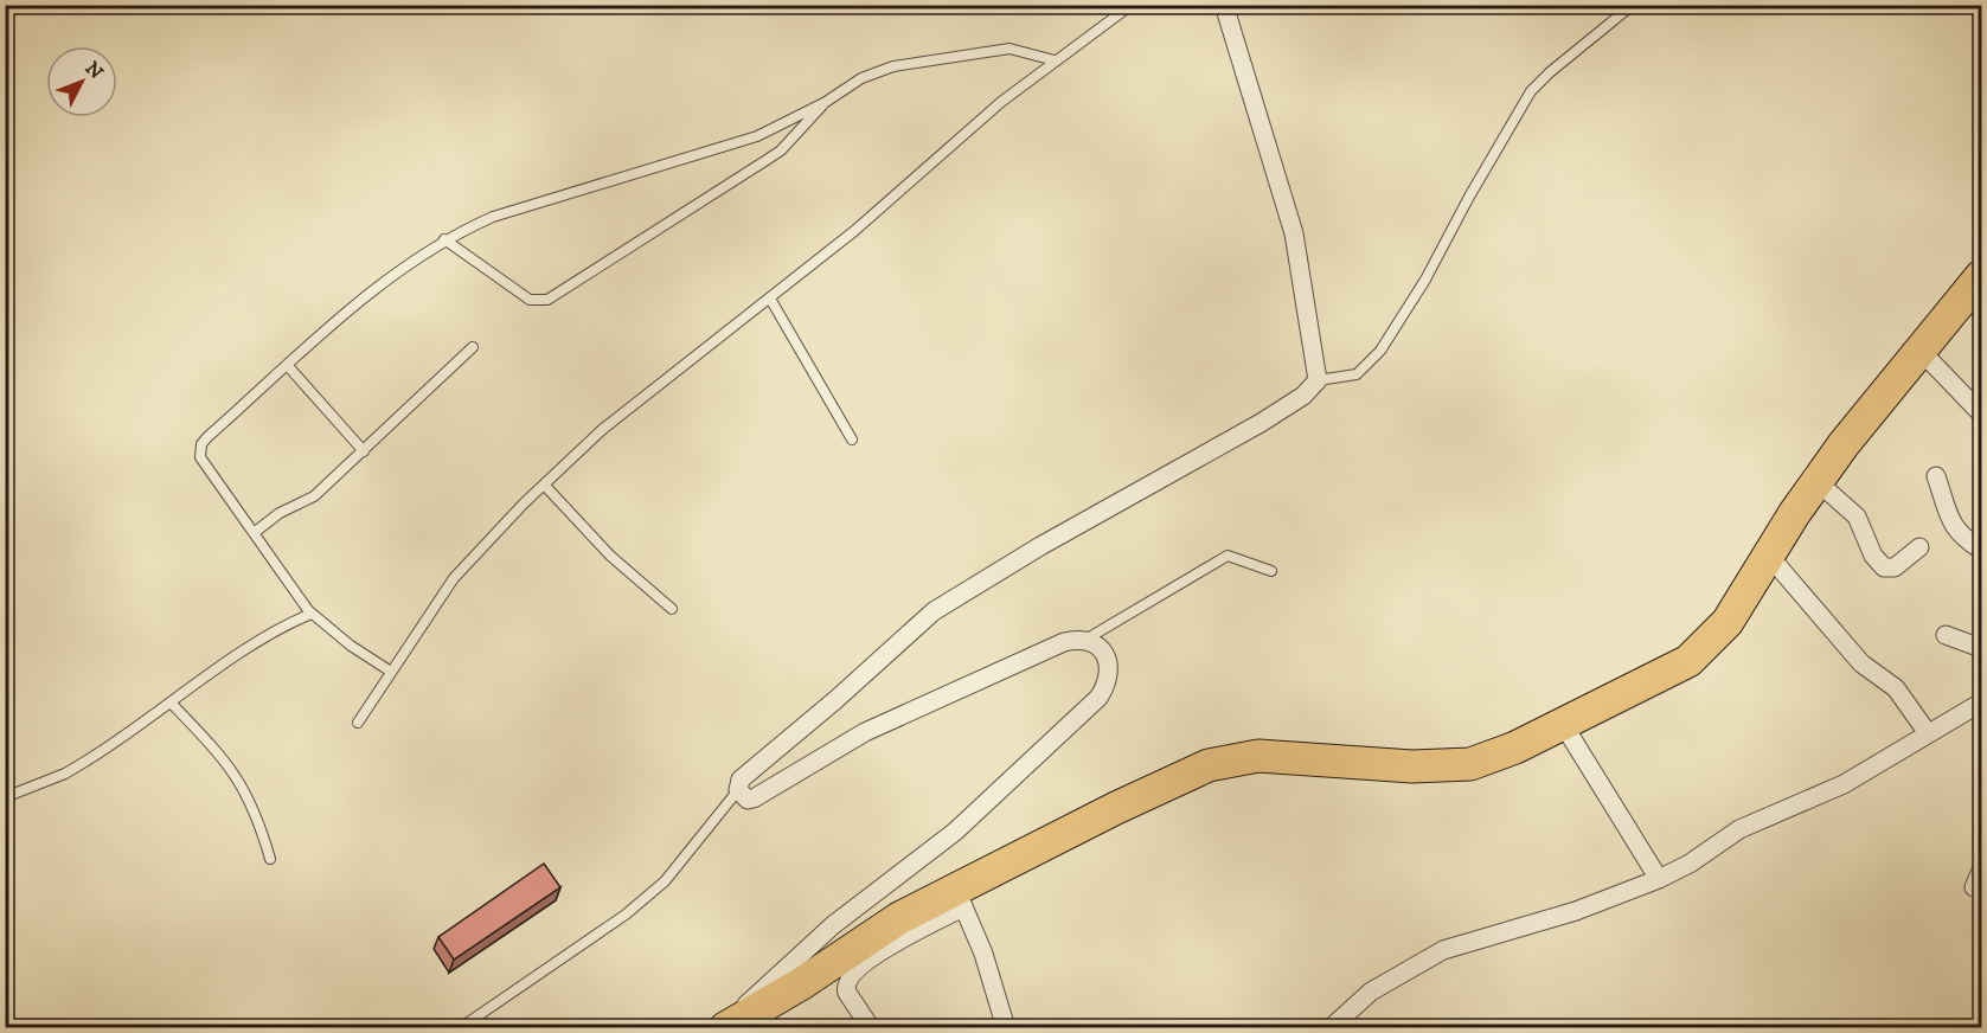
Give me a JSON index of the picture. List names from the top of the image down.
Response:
{
  "north": "top right"
}
